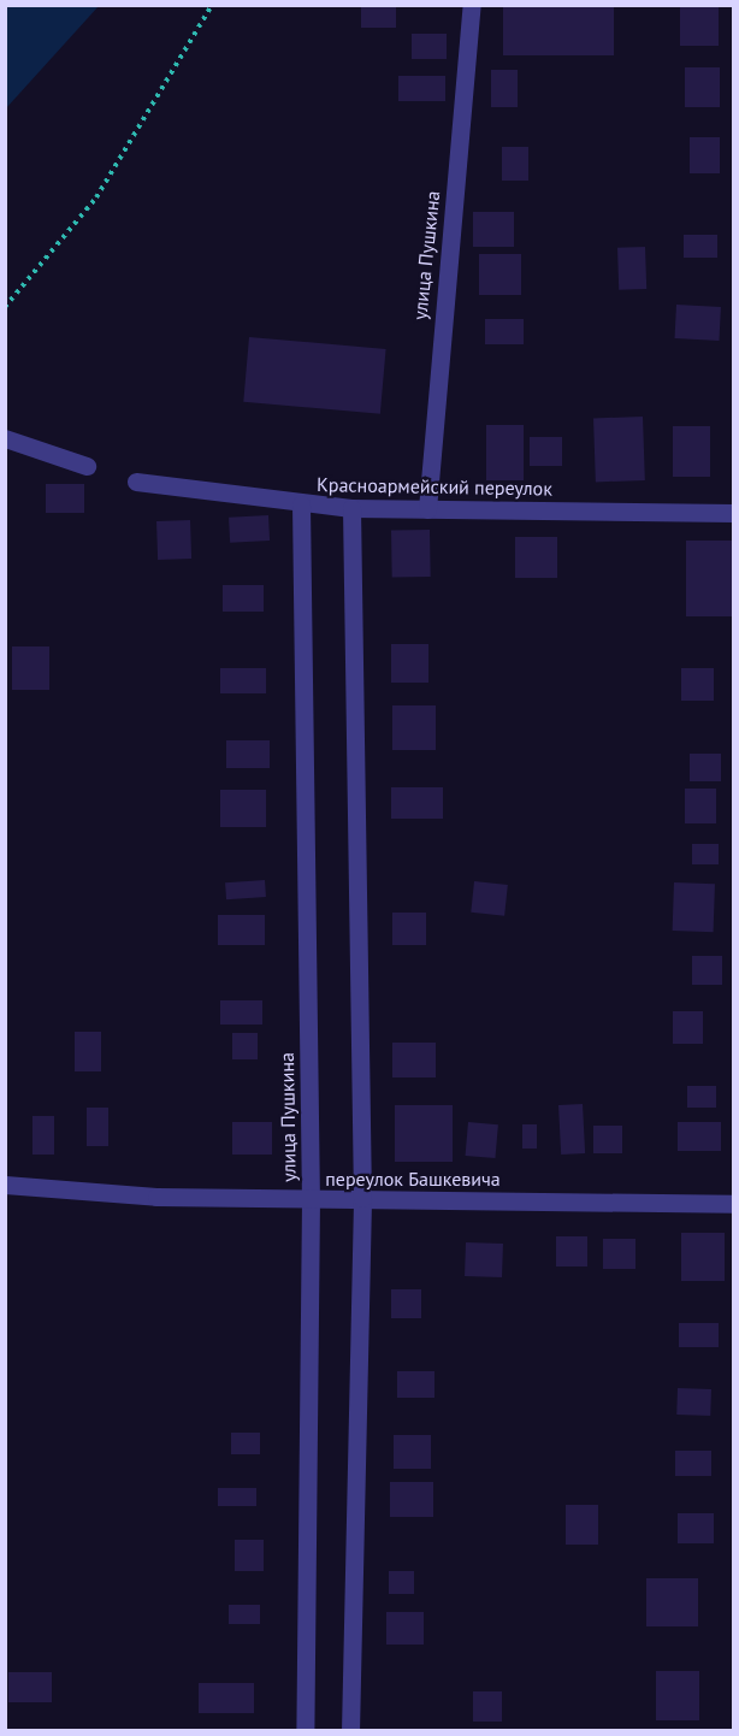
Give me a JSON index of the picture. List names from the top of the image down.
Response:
{
  "streets": {
    "street": ["улица Пушкина", "Красноармейский переулок", "переулок Башкевича"]
  },
  "crossings": [
    ["улица Пушкина", "Красноармейский переулок"],
    ["улица Пушкина", "переулок Башкевича"]
  ]
}
